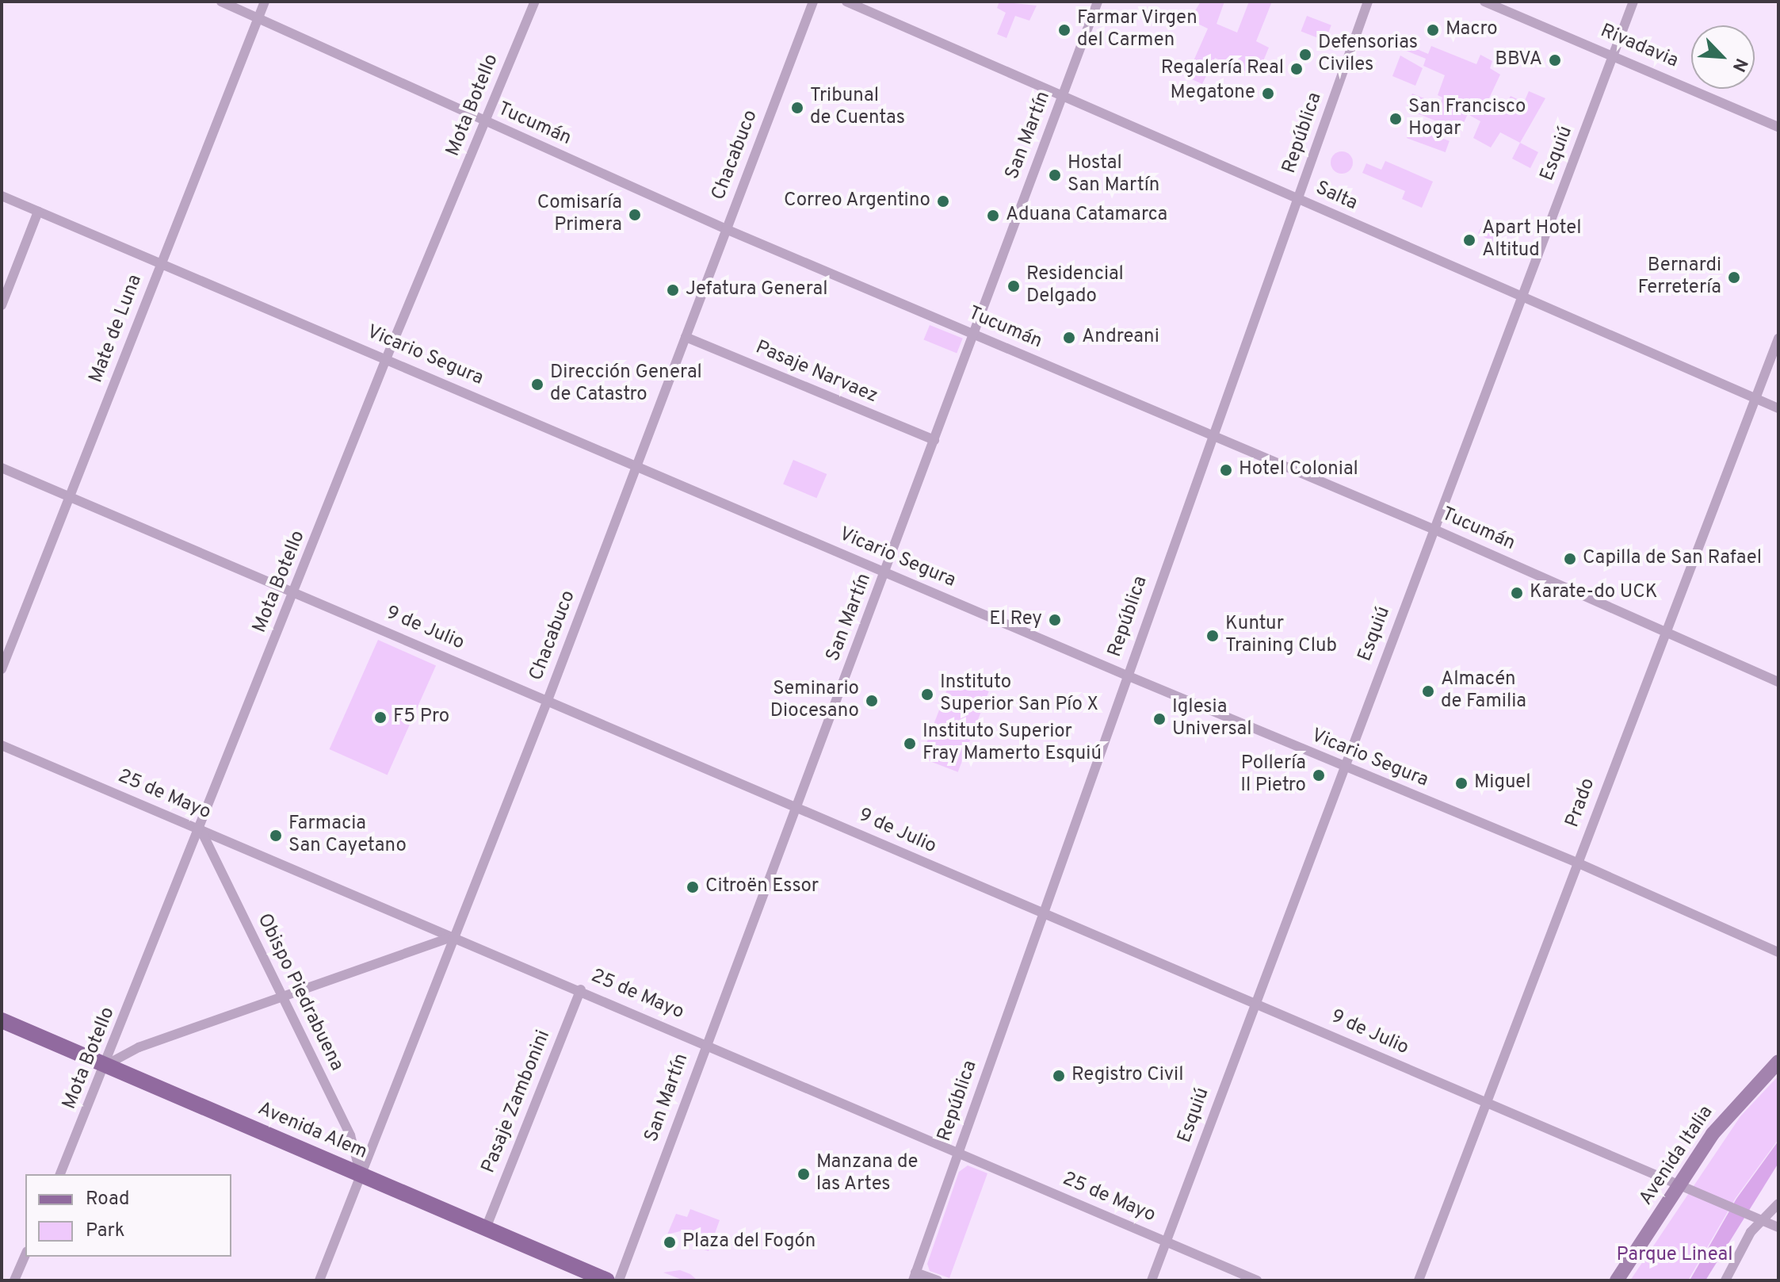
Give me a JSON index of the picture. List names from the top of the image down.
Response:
{
  "streets": {
    "main road": ["Avenida Alem", "Avenida Italia"],
    "street": [
      "Rivadavia",
      "Mota Botello",
      "Tucumán",
      "República",
      "San Martín",
      "Esquiú",
      "Chacabuco",
      "Salta",
      "Mate de Luna",
      "Vicario Segura",
      "Pasaje Narvaez",
      "9 de Julio",
      "25 de Mayo",
      "Prado",
      "Obispo Piedrabuena",
      "Pasaje Zambonini"
    ]
  },
  "crossings": [
    ["Rivadavia", "Esquiú"],
    ["Mota Botello", "Tucumán"],
    ["Mota Botello", "Vicario Segura"],
    ["Mota Botello", "9 de Julio"],
    ["Mota Botello", "25 de Mayo"],
    ["Mota Botello", "Obispo Piedrabuena"],
    ["Mota Botello", "Avenida Alem"],
    ["Tucumán", "República"],
    ["Tucumán", "San Martín"],
    ["Tucumán", "Esquiú"],
    ["Tucumán", "Chacabuco"],
    ["Tucumán", "Mate de Luna"],
    ["Tucumán", "Prado"],
    ["República", "Salta"],
    ["República", "Vicario Segura"],
    ["República", "9 de Julio"],
    ["República", "25 de Mayo"],
    ["San Martín", "Salta"],
    ["San Martín", "Vicario Segura"],
    ["San Martín", "Pasaje Narvaez"],
    ["San Martín", "9 de Julio"],
    ["San Martín", "25 de Mayo"],
    ["Esquiú", "Salta"],
    ["Esquiú", "Vicario Segura"],
    ["Esquiú", "9 de Julio"],
    ["Esquiú", "25 de Mayo"],
    ["Chacabuco", "Vicario Segura"],
    ["Chacabuco", "Pasaje Narvaez"],
    ["Chacabuco", "9 de Julio"],
    ["Chacabuco", "25 de Mayo"],
    ["Chacabuco", "Obispo Piedrabuena"],
    ["Chacabuco", "Avenida Alem"],
    ["Salta", "Prado"],
    ["Mate de Luna", "Vicario Segura"],
    ["Mate de Luna", "9 de Julio"],
    ["Vicario Segura", "Prado"],
    ["9 de Julio", "Prado"],
    ["9 de Julio", "Avenida Italia"],
    ["25 de Mayo", "Obispo Piedrabuena"],
    ["25 de Mayo", "Pasaje Zambonini"],
    ["Obispo Piedrabuena", "Avenida Alem"],
    ["Pasaje Zambonini", "Avenida Alem"]
  ],
  "parks": ["Parque Lineal"],
  "places": [
    "Farmar Virgen del Carmen",
    "Macro",
    "Defensorias Civiles",
    "BBVA",
    "Regalería Real",
    "Megatone",
    "Tribunal de Cuentas",
    "San Francisco Hogar",
    "Hostal San Martín",
    "Correo Argentino",
    "Comisaría Primera",
    "Aduana Catamarca",
    "Apart Hotel Altitud",
    "Bernardi Ferretería",
    "Residencial Delgado",
    "Jefatura General",
    "Andreani",
    "Dirección General de Catastro",
    "Hotel Colonial",
    "Capilla de San Rafael",
    "Karate-do UCK",
    "El Rey",
    "Kuntur Training Club",
    "Almacén de Familia",
    "Instituto Superior San Pío X",
    "Seminario Diocesano",
    "F5 Pro",
    "Iglesia Universal",
    "Instituto Superior Fray Mamerto Esquiú",
    "Pollería Il Pietro",
    "Miguel",
    "Farmacia San Cayetano",
    "Citroën Essor",
    "Registro Civil",
    "Manzana de las Artes",
    "Plaza del Fogón"
  ],
  "legend": ["Road", "Park"],
  "north": "bottom right"
}
